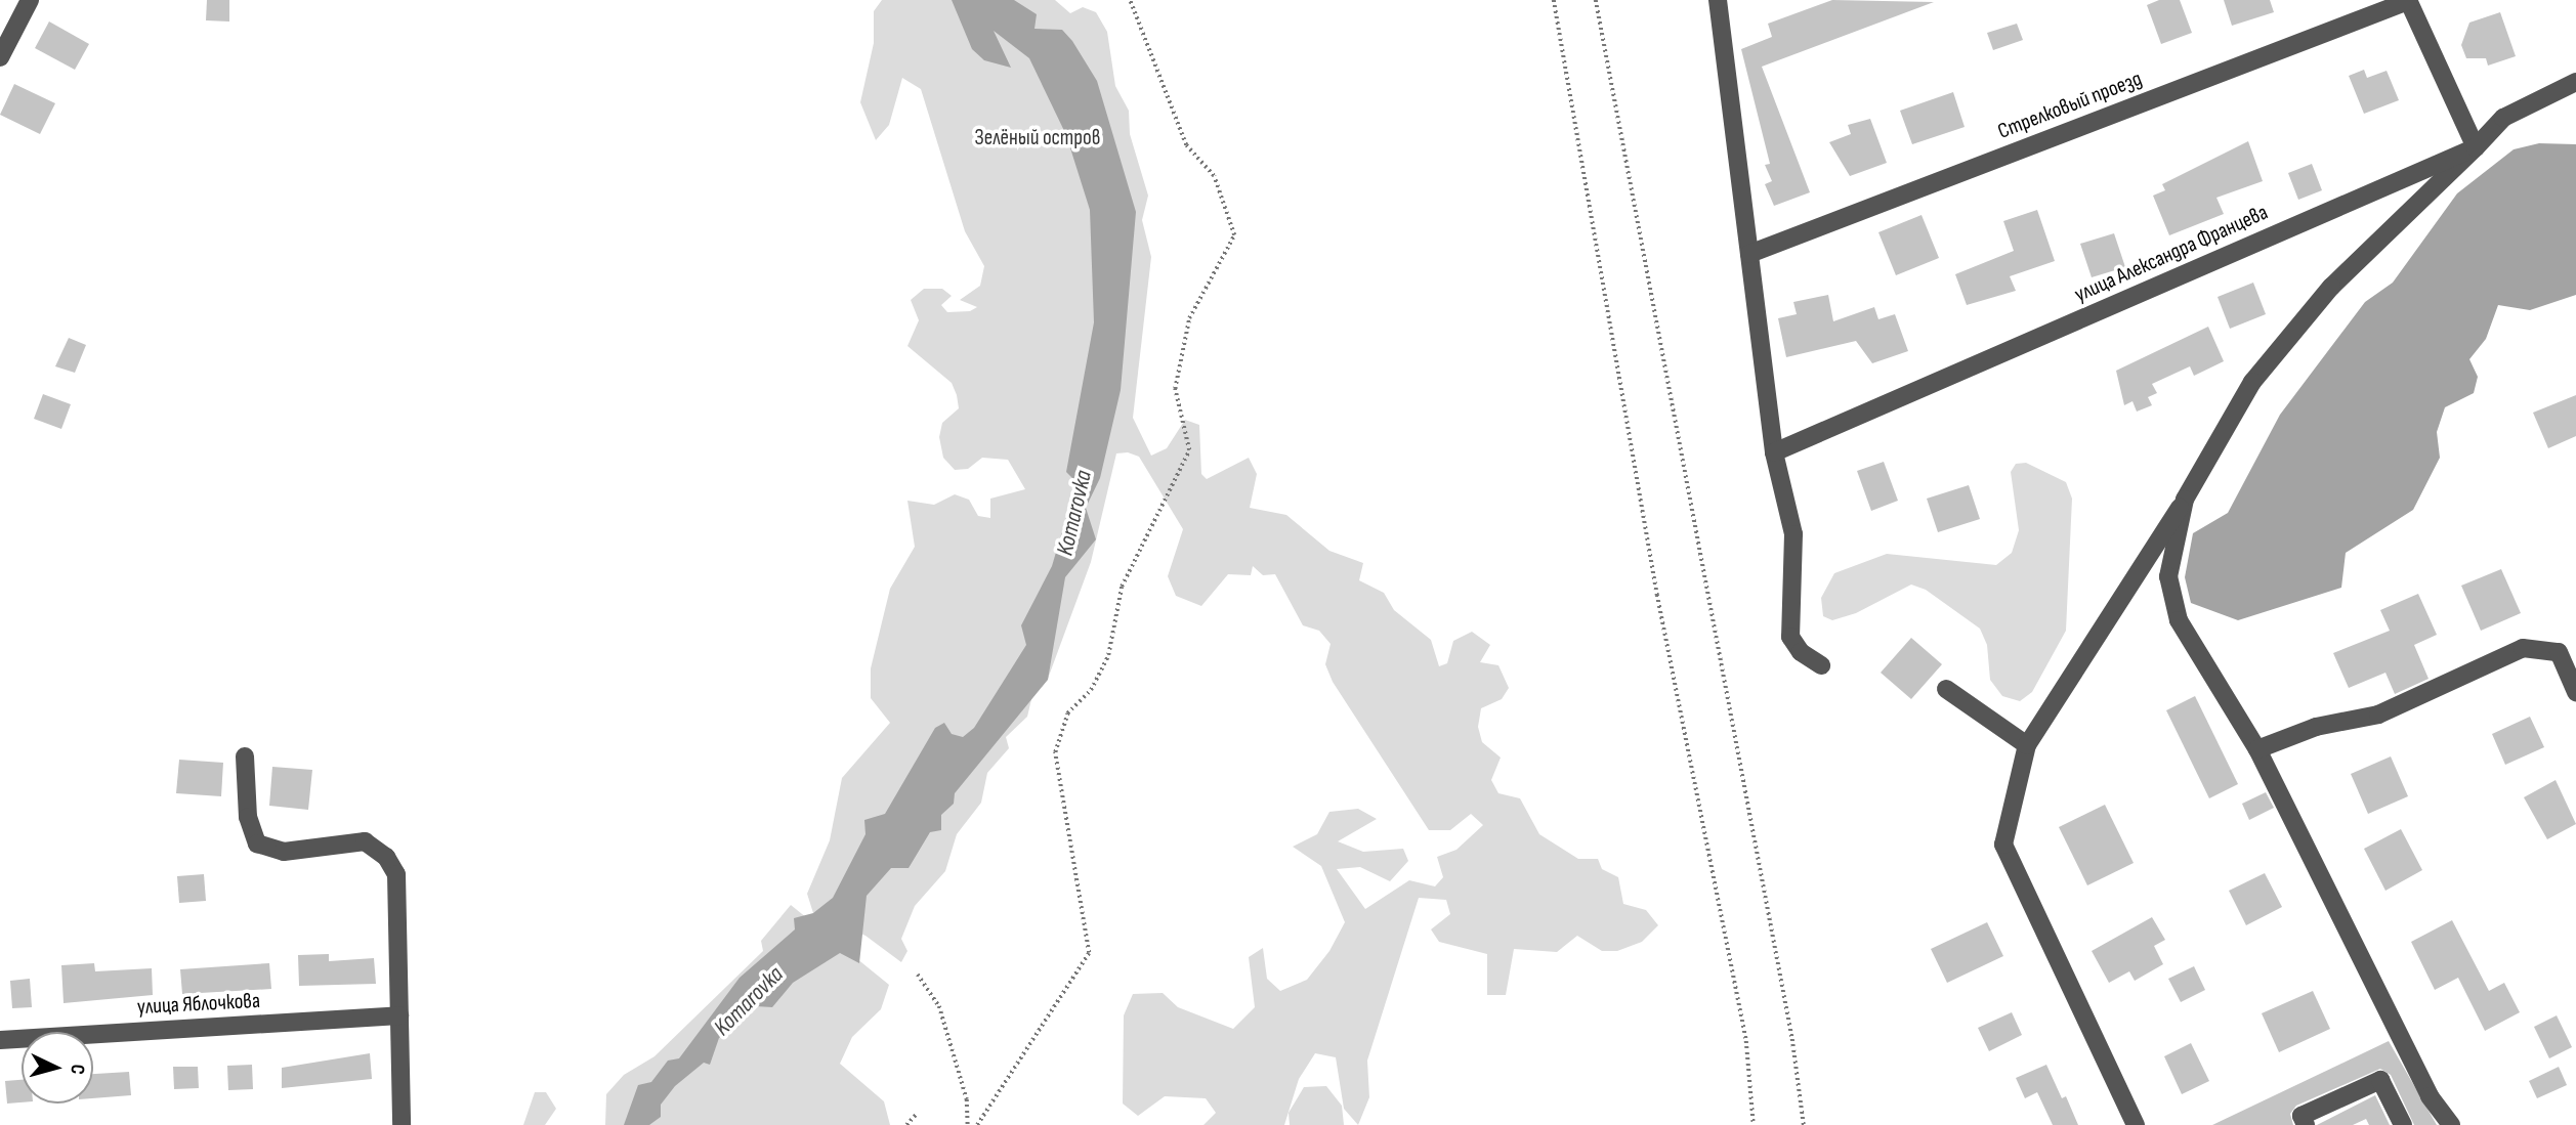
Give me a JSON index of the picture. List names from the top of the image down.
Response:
{
  "streets": {
    "street": ["Стрелковый проезд", "улица Александра Францева", "улица Яблочкова"]
  },
  "water": ["Komarovka"],
  "parks": ["Зелёный остров"],
  "north": "right"
}
